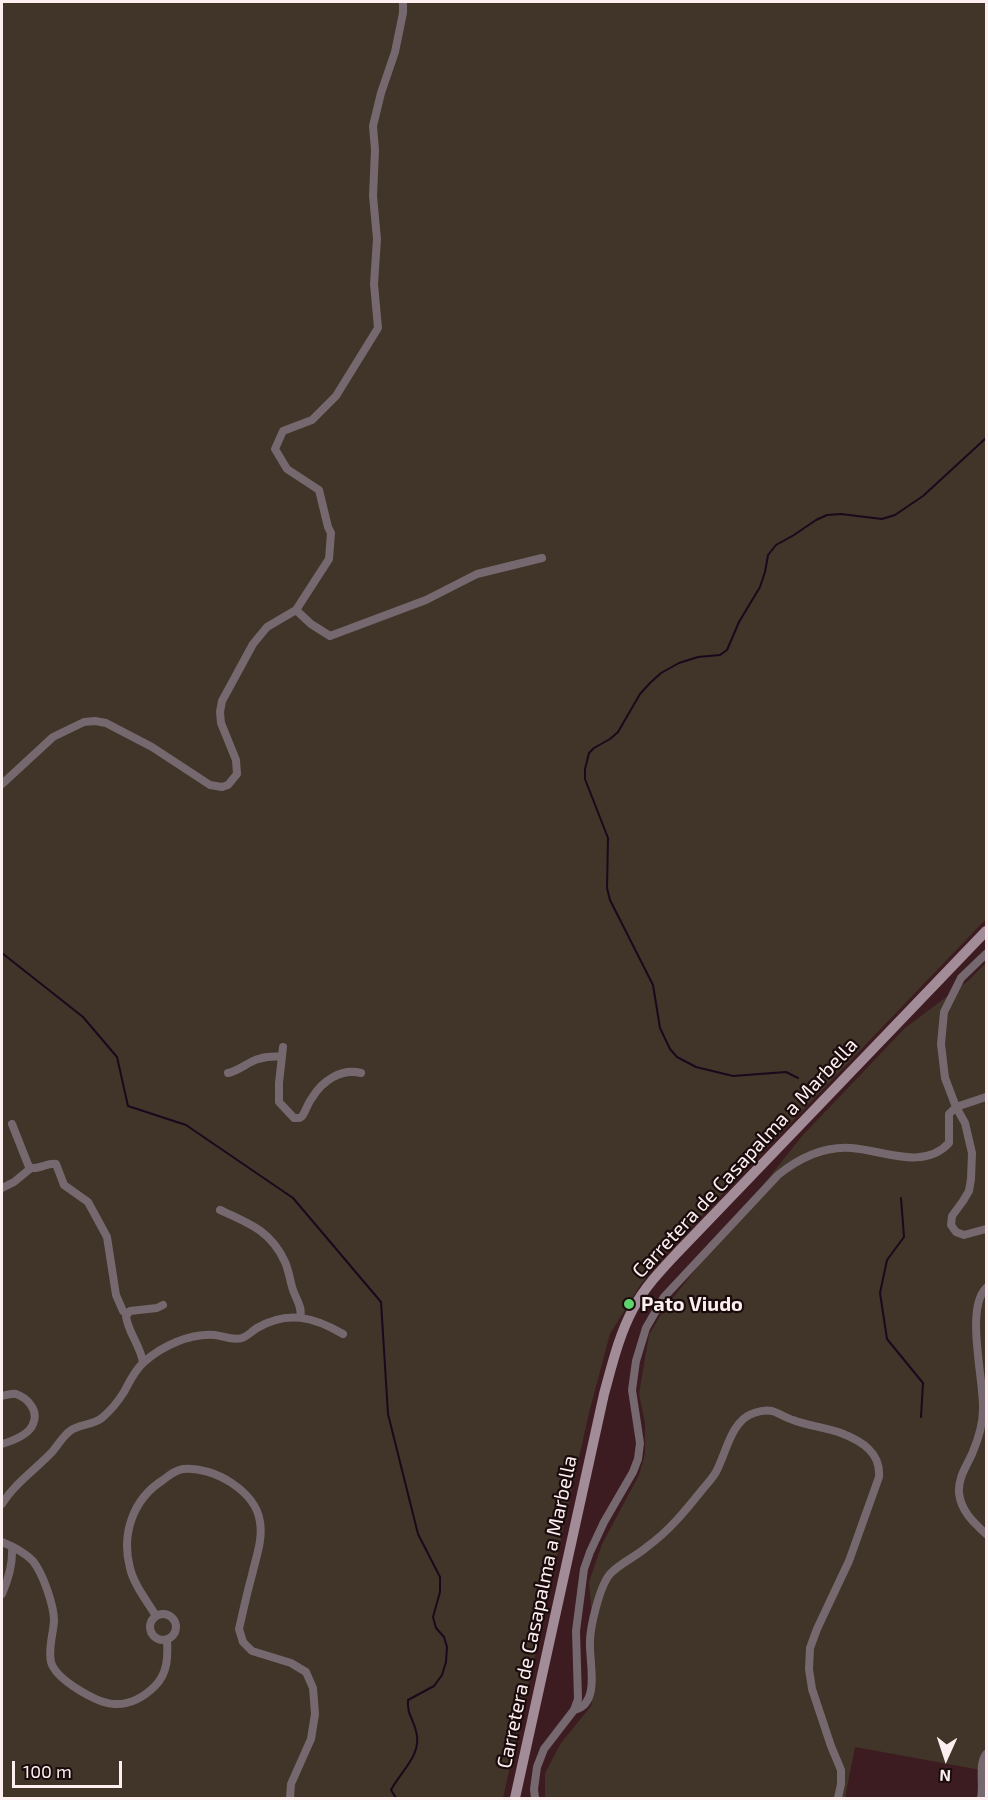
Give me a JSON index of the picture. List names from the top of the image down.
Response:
{
  "streets": {
    "main road": ["Carretera de Casapalma a Marbella"]
  },
  "places": ["Pato Viudo"],
  "scale_bar": "100 m",
  "north": "bottom"
}
